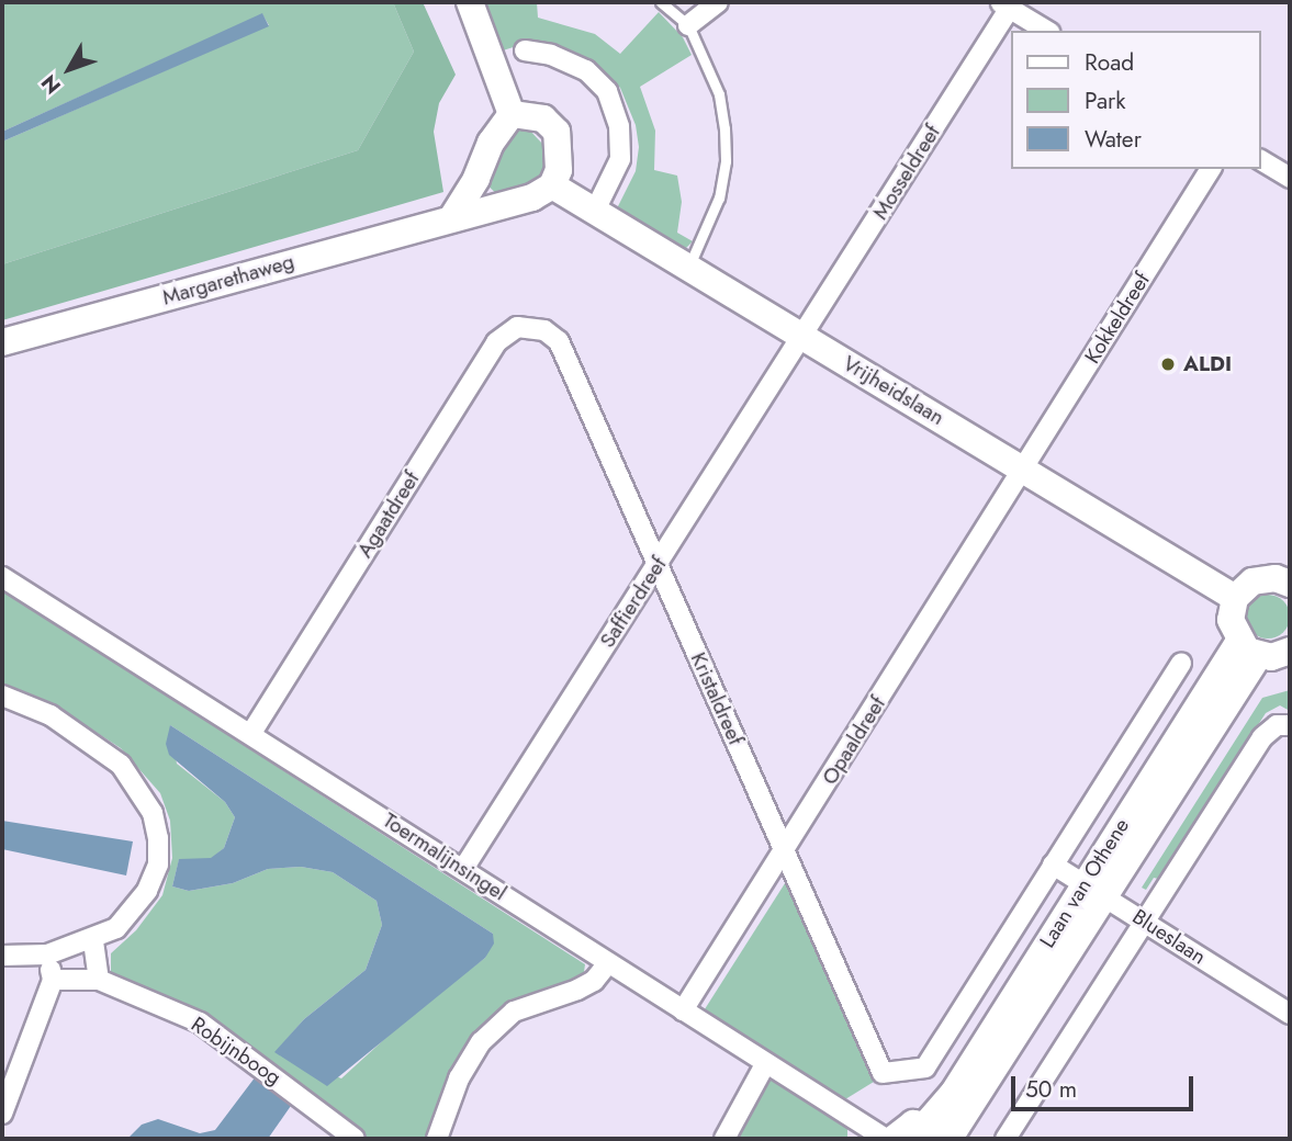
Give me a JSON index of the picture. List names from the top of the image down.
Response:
{
  "streets": {
    "street": [
      "Mosseldreef",
      "Margarethaweg",
      "Kokkeldreef",
      "Vrijheidslaan",
      "Agaatdreef",
      "Saffierdreef",
      "Kristaldreef",
      "Opaaldreef",
      "Toermalijnsingel",
      "Laan van Othene",
      "Blueslaan",
      "Robijnboog"
    ]
  },
  "crossings": [
    ["Mosseldreef", "Vrijheidslaan"],
    ["Mosseldreef", "Saffierdreef"],
    ["Margarethaweg", "Vrijheidslaan"],
    ["Kokkeldreef", "Vrijheidslaan"],
    ["Kokkeldreef", "Opaaldreef"],
    ["Vrijheidslaan", "Saffierdreef"],
    ["Vrijheidslaan", "Opaaldreef"],
    ["Agaatdreef", "Kristaldreef"],
    ["Agaatdreef", "Toermalijnsingel"],
    ["Saffierdreef", "Kristaldreef"],
    ["Saffierdreef", "Toermalijnsingel"],
    ["Kristaldreef", "Opaaldreef"],
    ["Kristaldreef", "Laan van Othene"],
    ["Opaaldreef", "Toermalijnsingel"],
    ["Laan van Othene", "Blueslaan"]
  ],
  "places": ["ALDI"],
  "legend": ["Road", "Park", "Water"],
  "scale_bar": "50 m",
  "north": "bottom left"
}
